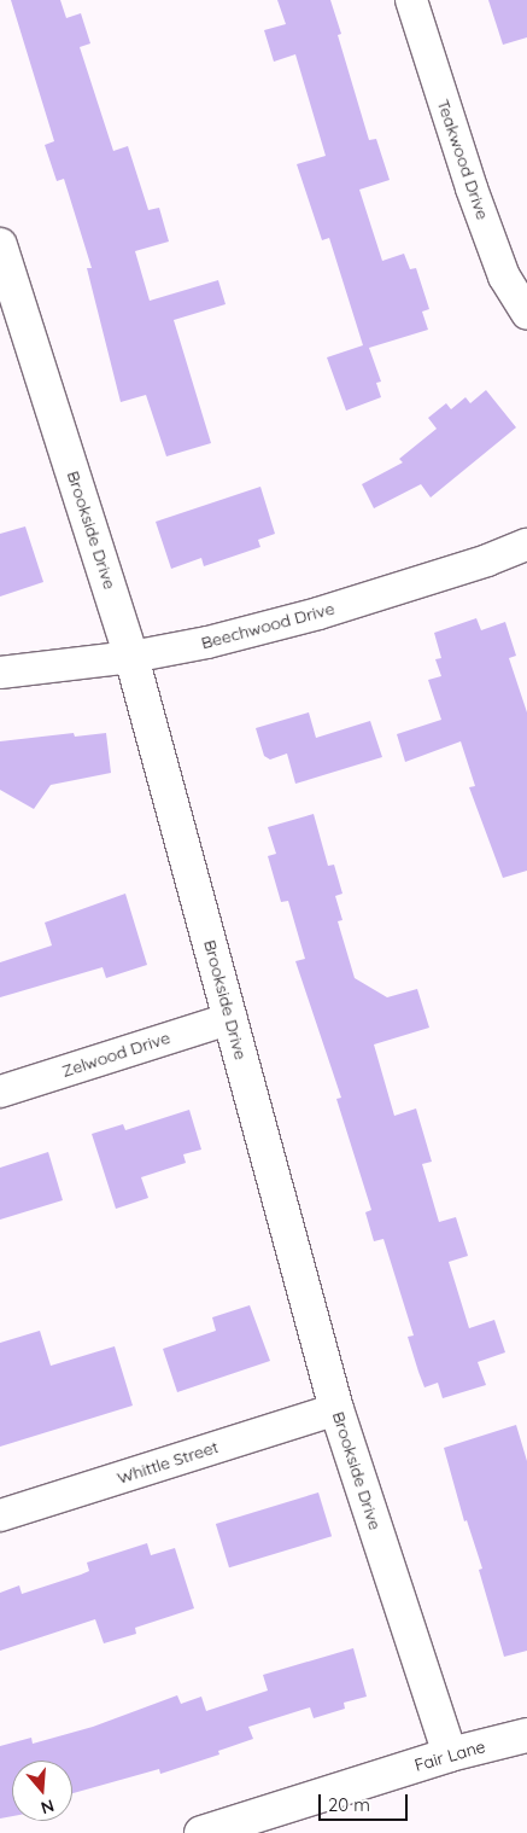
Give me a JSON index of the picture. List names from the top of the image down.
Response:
{
  "streets": {
    "street": [
      "Teakwood Drive",
      "Brookside Drive",
      "Beechwood Drive",
      "Zelwood Drive",
      "Whittle Street",
      "Fair Lane"
    ]
  },
  "crossings": [
    ["Brookside Drive", "Beechwood Drive"],
    ["Brookside Drive", "Zelwood Drive"],
    ["Brookside Drive", "Whittle Street"],
    ["Brookside Drive", "Fair Lane"]
  ],
  "scale_bar": "20 m",
  "north": "bottom"
}
